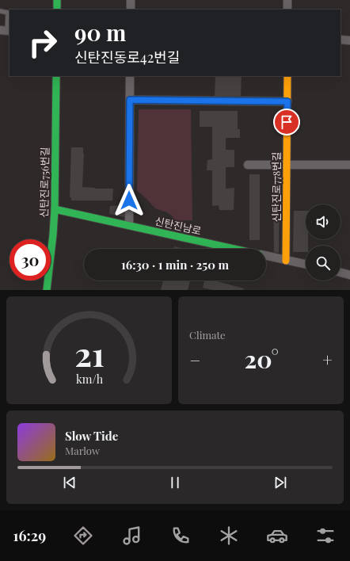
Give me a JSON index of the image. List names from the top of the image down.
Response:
{
  "streets": {
    "street": ["신탄진로756번길", "신탄진로778번길", "신탄진남로"]
  },
  "crossings": [
    ["신탄진로756번길", "신탄진남로"],
    ["신탄진로778번길", "신탄진남로"]
  ],
  "page": {
    "turn": ["90 m", "신탄진동로42번길"],
    "limit": "30",
    "trip": "16:30 · 1 min · 250 m",
    "tile": "Climate",
    "heat": ["−", "20°", "+"],
    "song": ["Slow Tide", "Marlow"],
    "tabs": "16:29",
    "gauge": ["21", "km/h"]
  }
}
